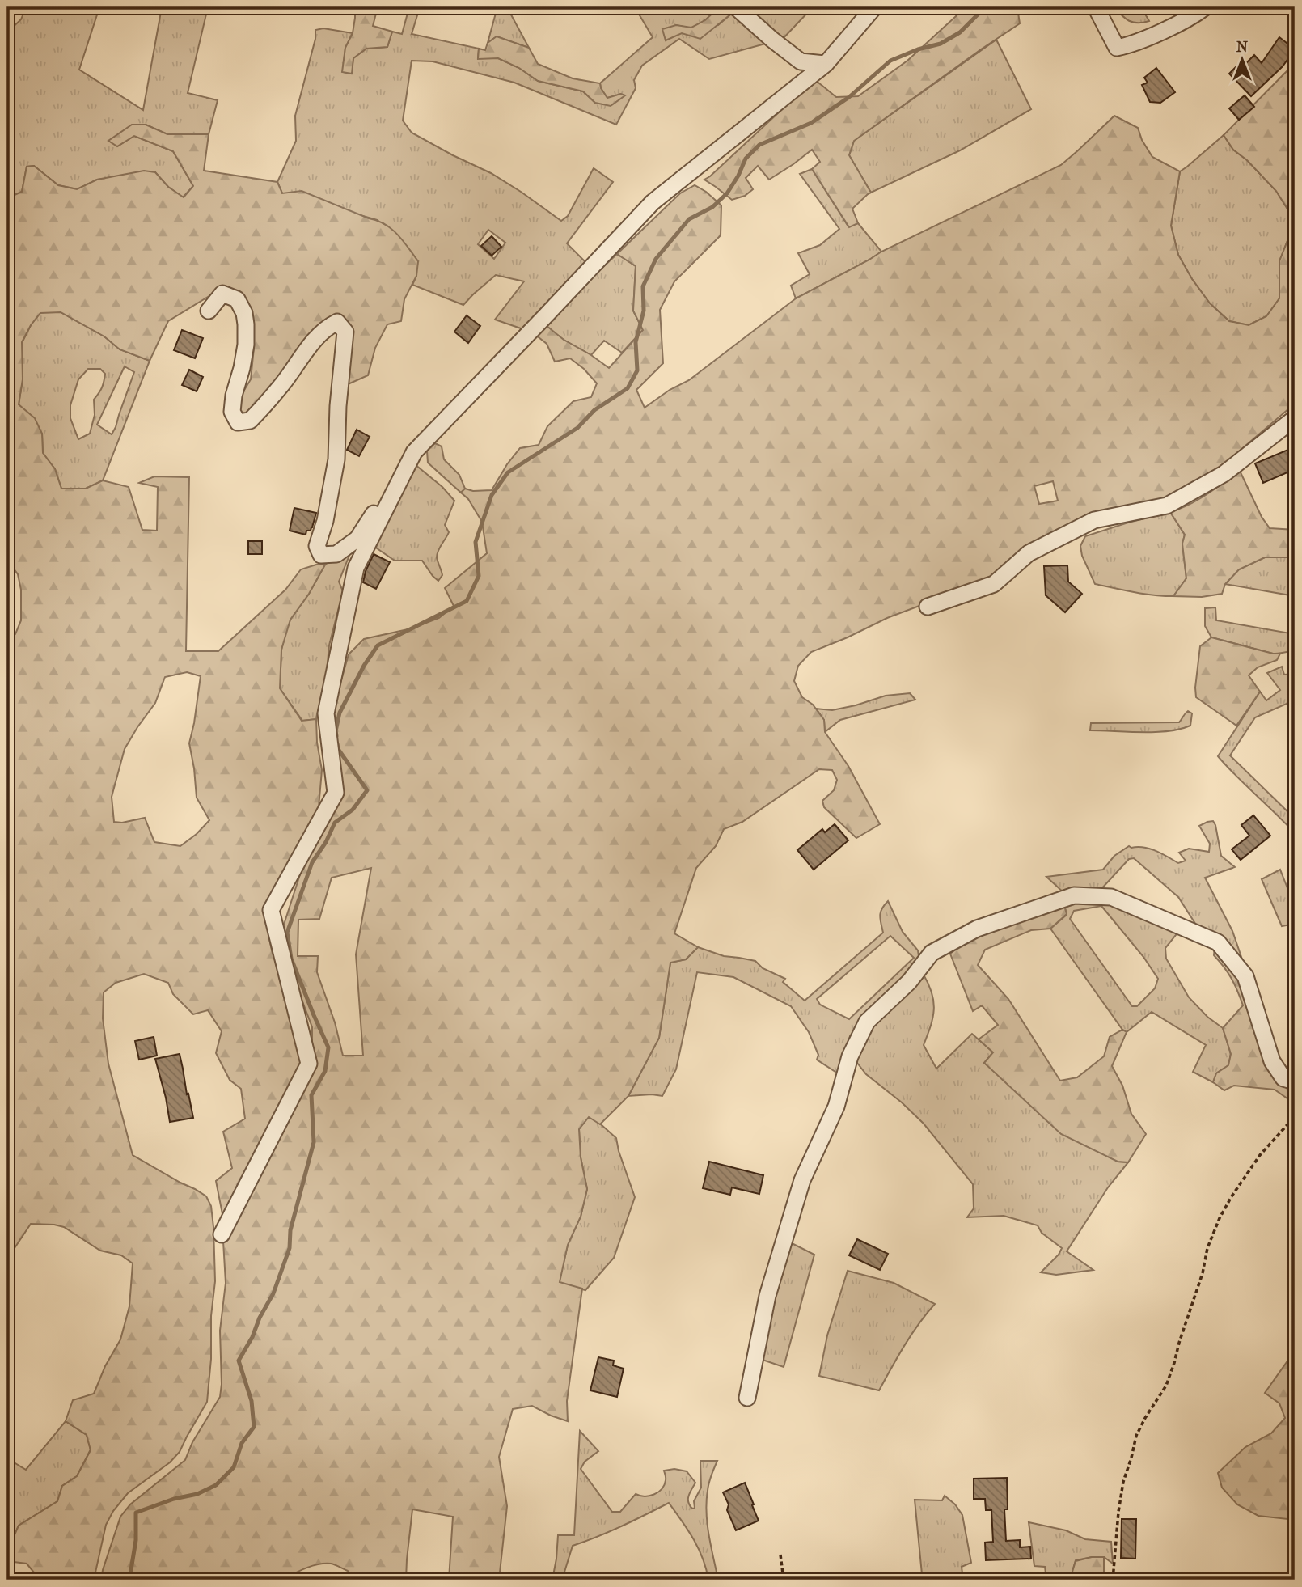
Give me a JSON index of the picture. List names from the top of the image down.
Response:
{
  "north": "top"
}
